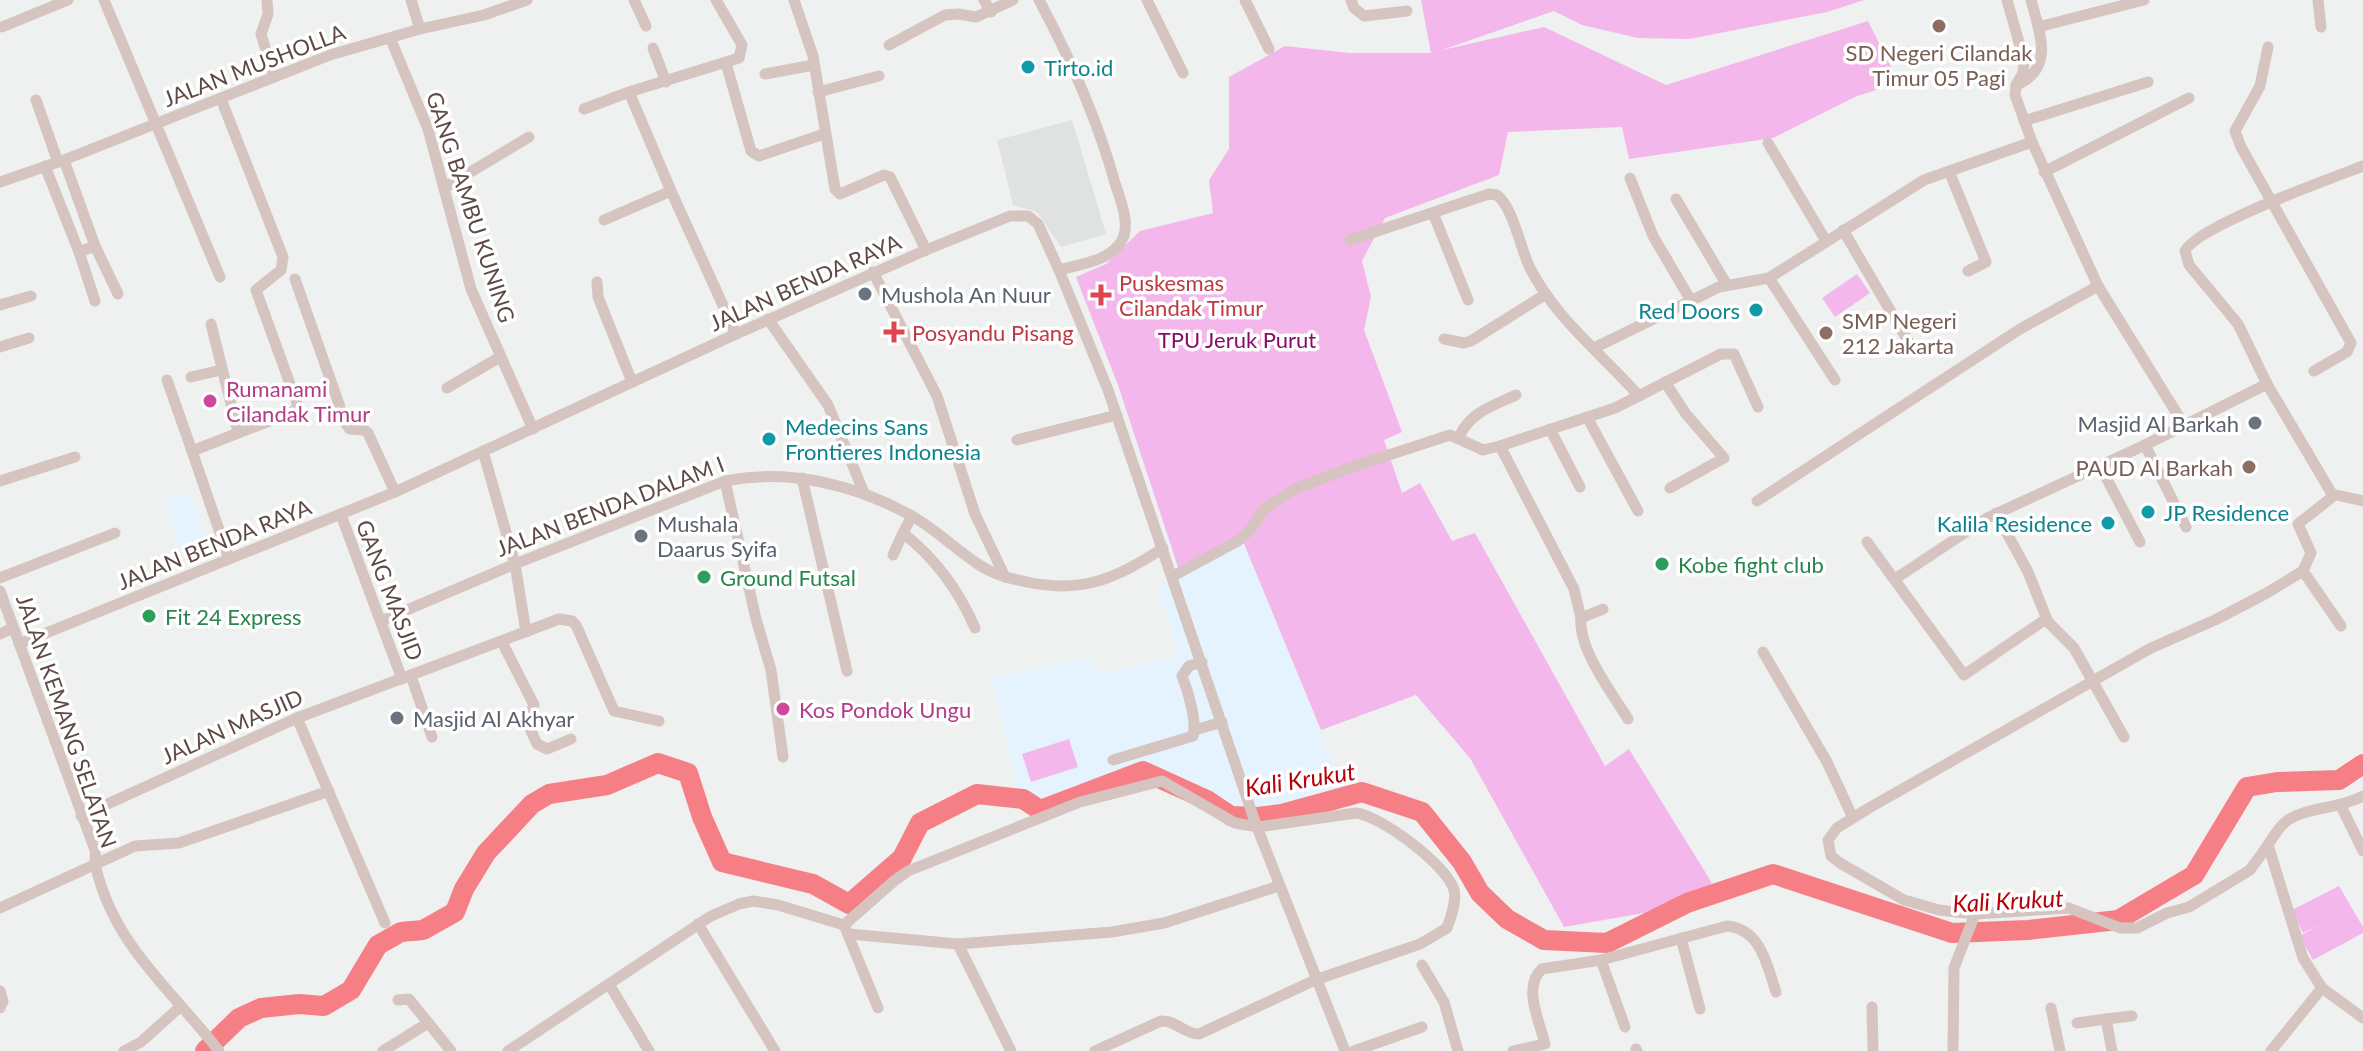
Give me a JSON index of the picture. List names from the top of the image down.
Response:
{
  "streets": {
    "street": [
      "JALAN MUSHOLLA",
      "GANG BAMBU KUNING",
      "JALAN BENDA RAYA",
      "JALAN BENDA DALAM I",
      "GANG MASJID",
      "JALAN KEMANG SELATAN",
      "JALAN MASJID"
    ]
  },
  "crossings": [
    ["JALAN MUSHOLLA", "GANG BAMBU KUNING"],
    ["GANG BAMBU KUNING", "JALAN BENDA RAYA"],
    ["JALAN BENDA RAYA", "JALAN BENDA DALAM I"],
    ["JALAN BENDA RAYA", "GANG MASJID"],
    ["JALAN BENDA RAYA", "JALAN KEMANG SELATAN"],
    ["JALAN BENDA DALAM I", "GANG MASJID"],
    ["GANG MASJID", "JALAN MASJID"],
    ["JALAN KEMANG SELATAN", "JALAN MASJID"]
  ],
  "water": ["Kali Krukut"],
  "parks": ["TPU Jeruk Purut"],
  "places": {
    "other": [
      "SD Negeri Cilandak Timur 05 Pagi",
      "Tirto.id",
      "Mushola An Nuur",
      "Red Doors",
      "SMP Negeri 212 Jakarta",
      "Rumanami Cilandak Timur",
      "Masjid Al Barkah",
      "Medecins Sans Frontieres Indonesia",
      "PAUD Al Barkah",
      "JP Residence",
      "Kalila Residence",
      "Mushala Daarus Syifa",
      "Kobe fight club",
      "Ground Futsal",
      "Fit 24 Express",
      "Kos Pondok Ungu",
      "Masjid Al Akhyar"
    ],
    "health": ["Puskesmas Cilandak Timur", "Posyandu Pisang"]
  }
}
